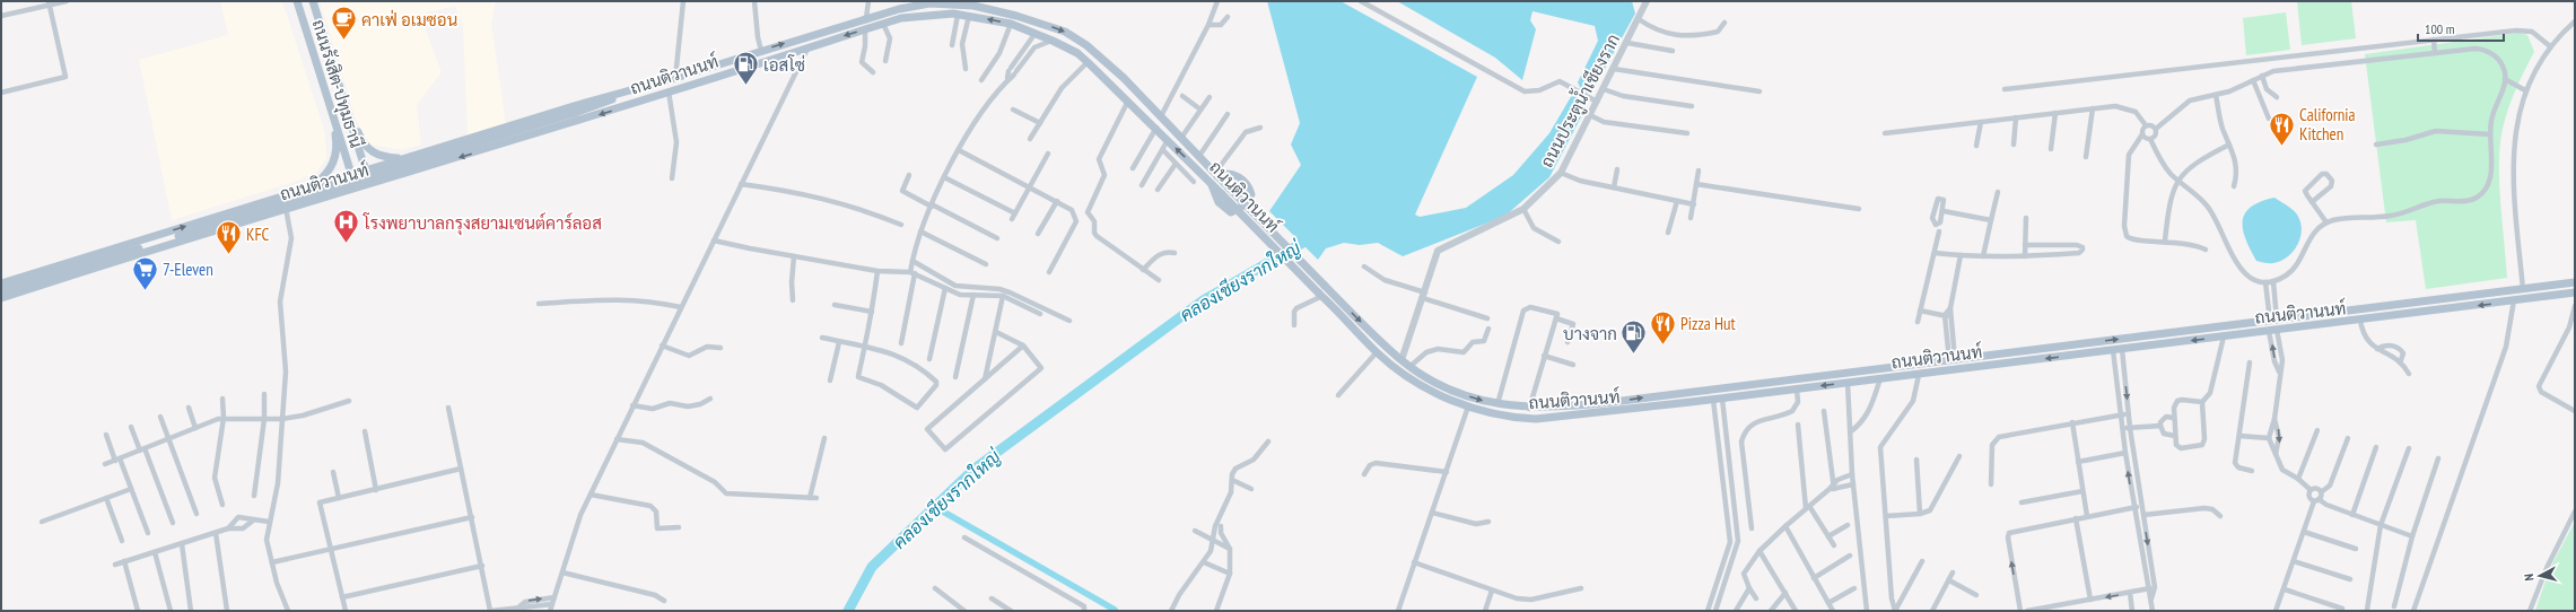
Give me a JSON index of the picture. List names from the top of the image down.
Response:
{
  "streets": {
    "main road": ["ถนนติวานนท์", "ถนนรังสิต-ปทุมธานี"],
    "street": ["ถนนประตูน้ำเชียงราก"]
  },
  "crossings": [
    ["ถนนติวานนท์", "ถนนรังสิต-ปทุมธานี"],
    ["ถนนติวานนท์", "ถนนประตูน้ำเชียงราก"]
  ],
  "water": ["คลองเชียงรากใหญ่"],
  "places": {
    "cafe": ["คาเฟ่ อเมซอน"],
    "fuel station": ["เอสโซ่", "บางจาก"],
    "restaurant": ["California Kitchen", "KFC", "Pizza Hut"],
    "hospital": ["โรงพยาบาลกรุงสยามเซนต์คาร์ลอส"],
    "supermarket": ["7-Eleven"]
  },
  "scale_bar": "100 m",
  "north": "left"
}
